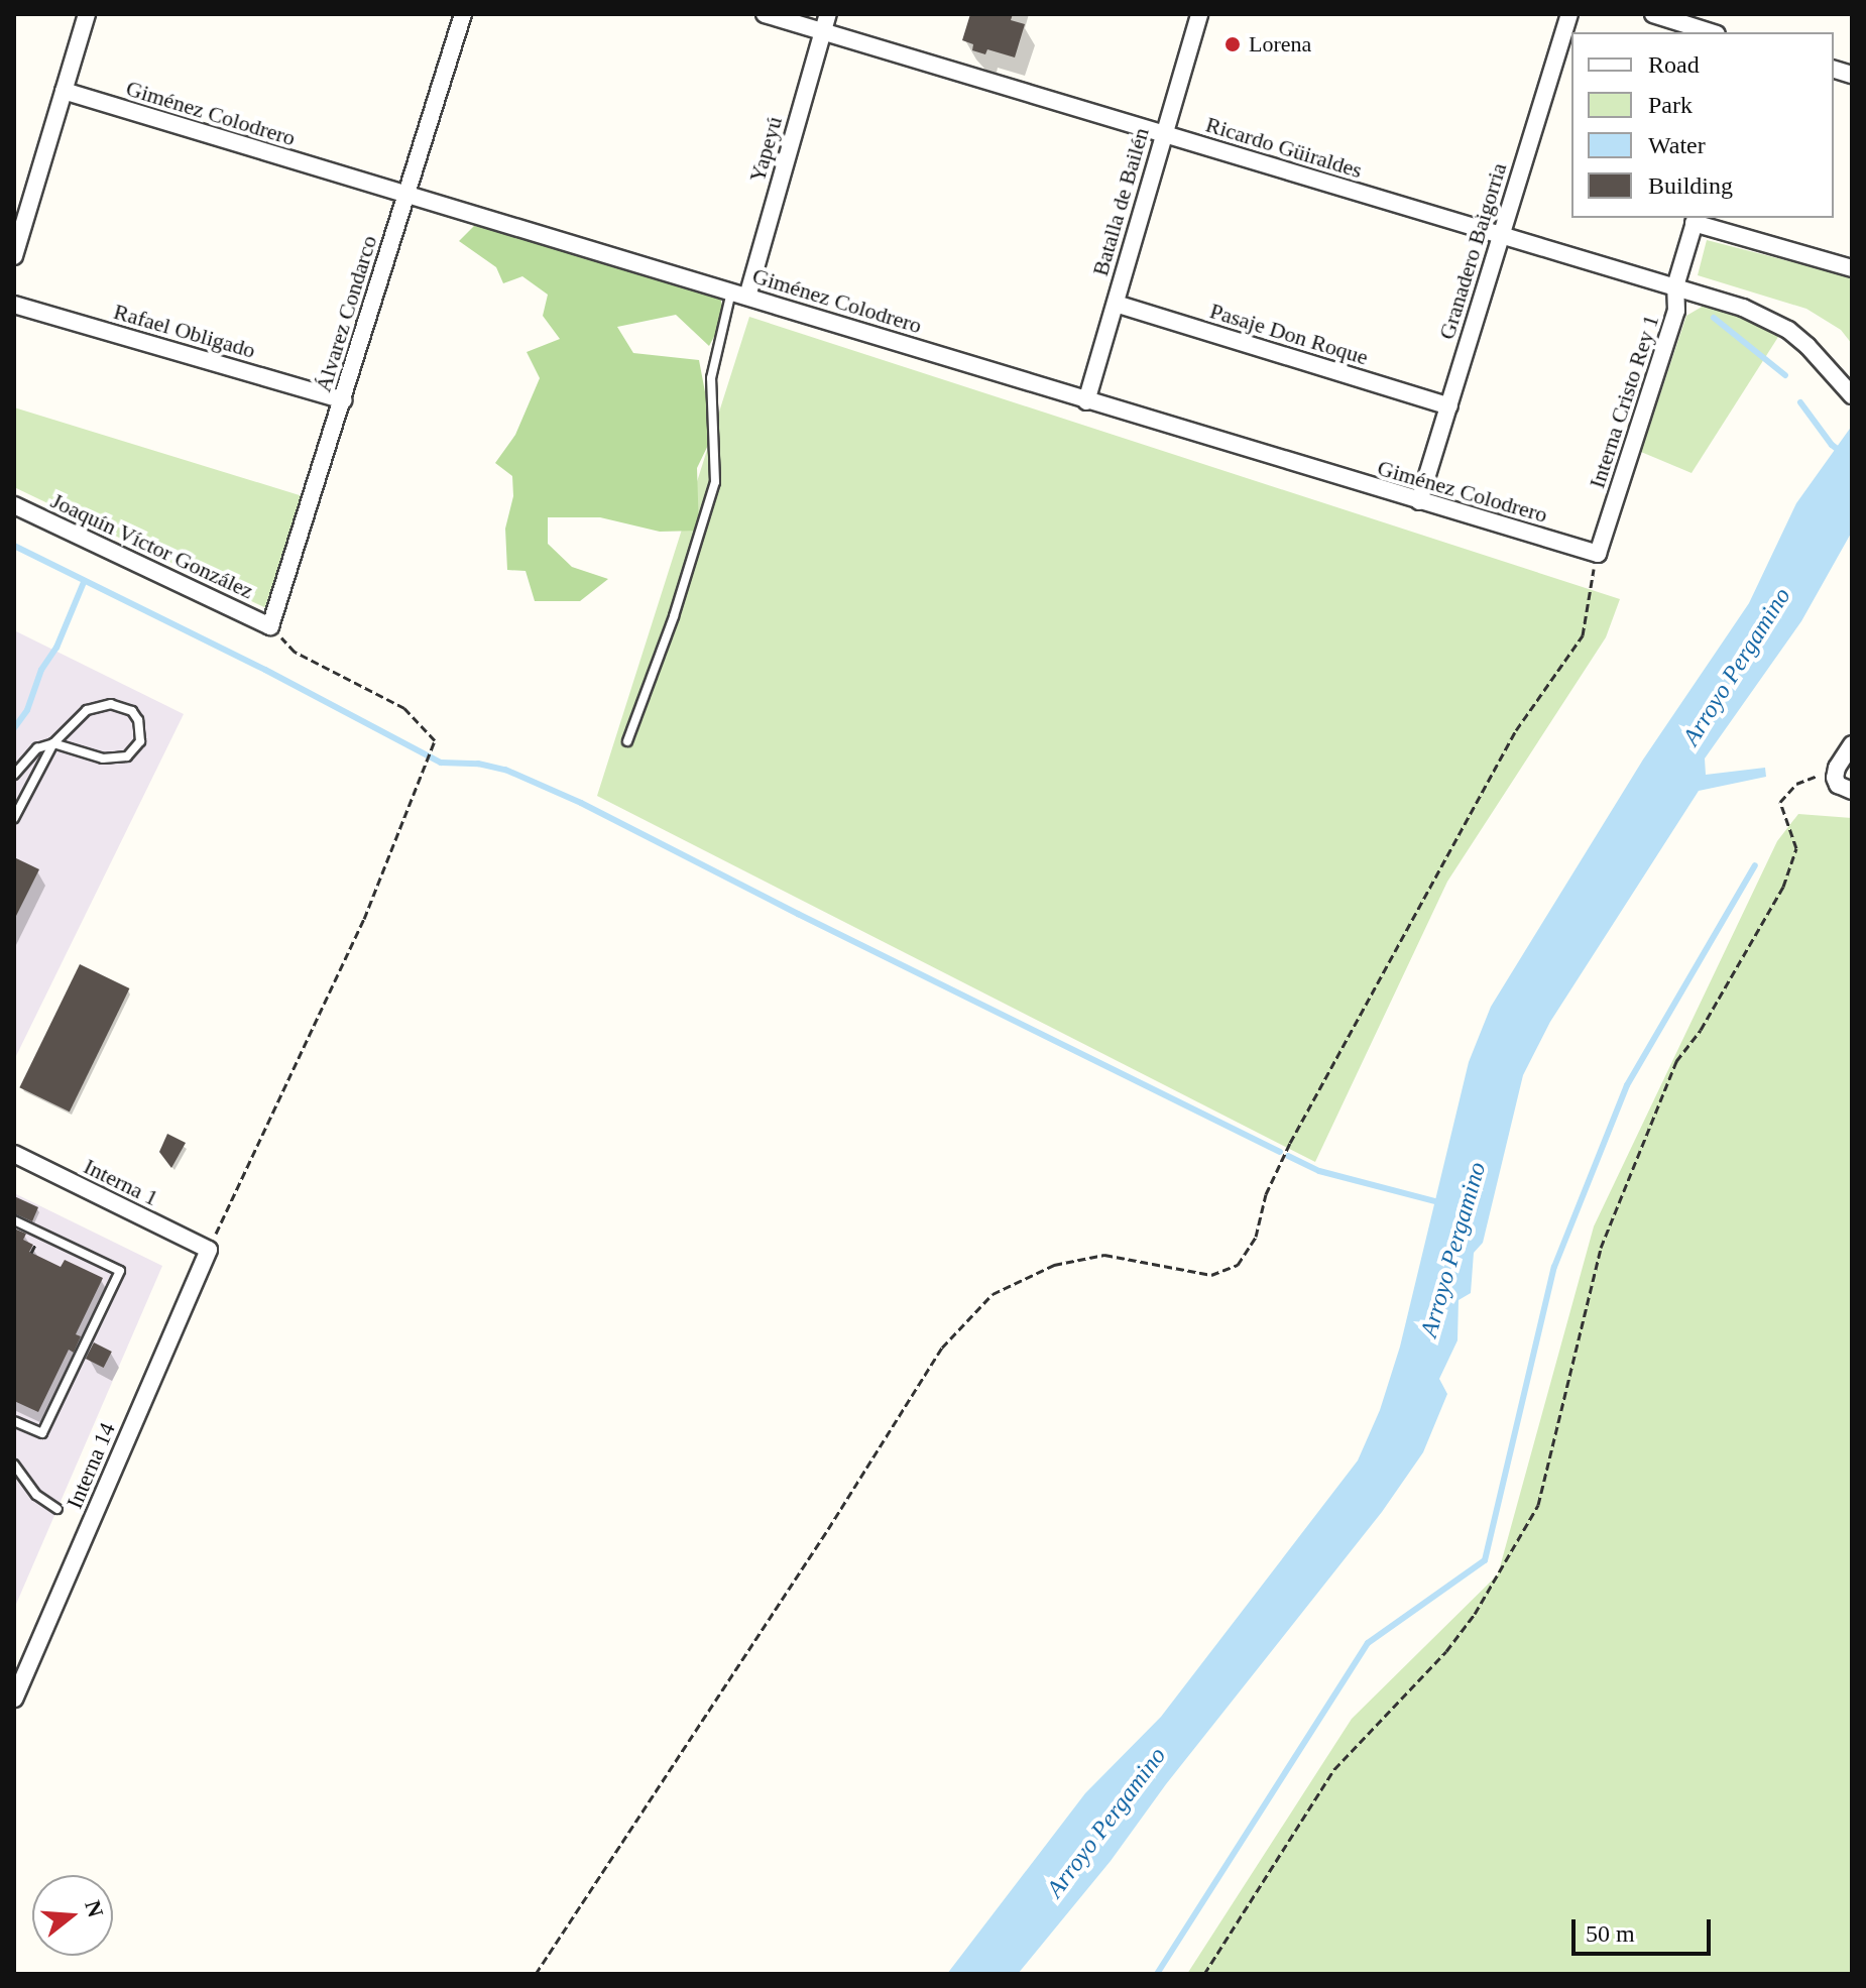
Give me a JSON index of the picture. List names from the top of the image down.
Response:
{
  "streets": {
    "street": [
      "Giménez Colodrero",
      "Ricardo Güiraldes",
      "Yapeyú",
      "Batalla de Bailén",
      "Granadero Baigorria",
      "Álvarez Condarco",
      "Rafael Obligado",
      "Pasaje Don Roque",
      "Interna Cristo Rey 1",
      "Joaquín Víctor González",
      "Interna 1",
      "Interna 14"
    ]
  },
  "crossings": [
    ["Giménez Colodrero", "Yapeyú"],
    ["Giménez Colodrero", "Batalla de Bailén"],
    ["Giménez Colodrero", "Granadero Baigorria"],
    ["Giménez Colodrero", "Álvarez Condarco"],
    ["Giménez Colodrero", "Interna Cristo Rey 1"],
    ["Ricardo Güiraldes", "Yapeyú"],
    ["Ricardo Güiraldes", "Batalla de Bailén"],
    ["Ricardo Güiraldes", "Granadero Baigorria"],
    ["Ricardo Güiraldes", "Interna Cristo Rey 1"],
    ["Batalla de Bailén", "Pasaje Don Roque"],
    ["Granadero Baigorria", "Pasaje Don Roque"],
    ["Álvarez Condarco", "Rafael Obligado"],
    ["Álvarez Condarco", "Joaquín Víctor González"],
    ["Interna 1", "Interna 14"]
  ],
  "water": ["Arroyo Pergamino"],
  "places": ["Lorena"],
  "legend": [
    "Road",
    "Park",
    "Water",
    "Building"
  ],
  "scale_bar": "50 m",
  "north": "right"
}
